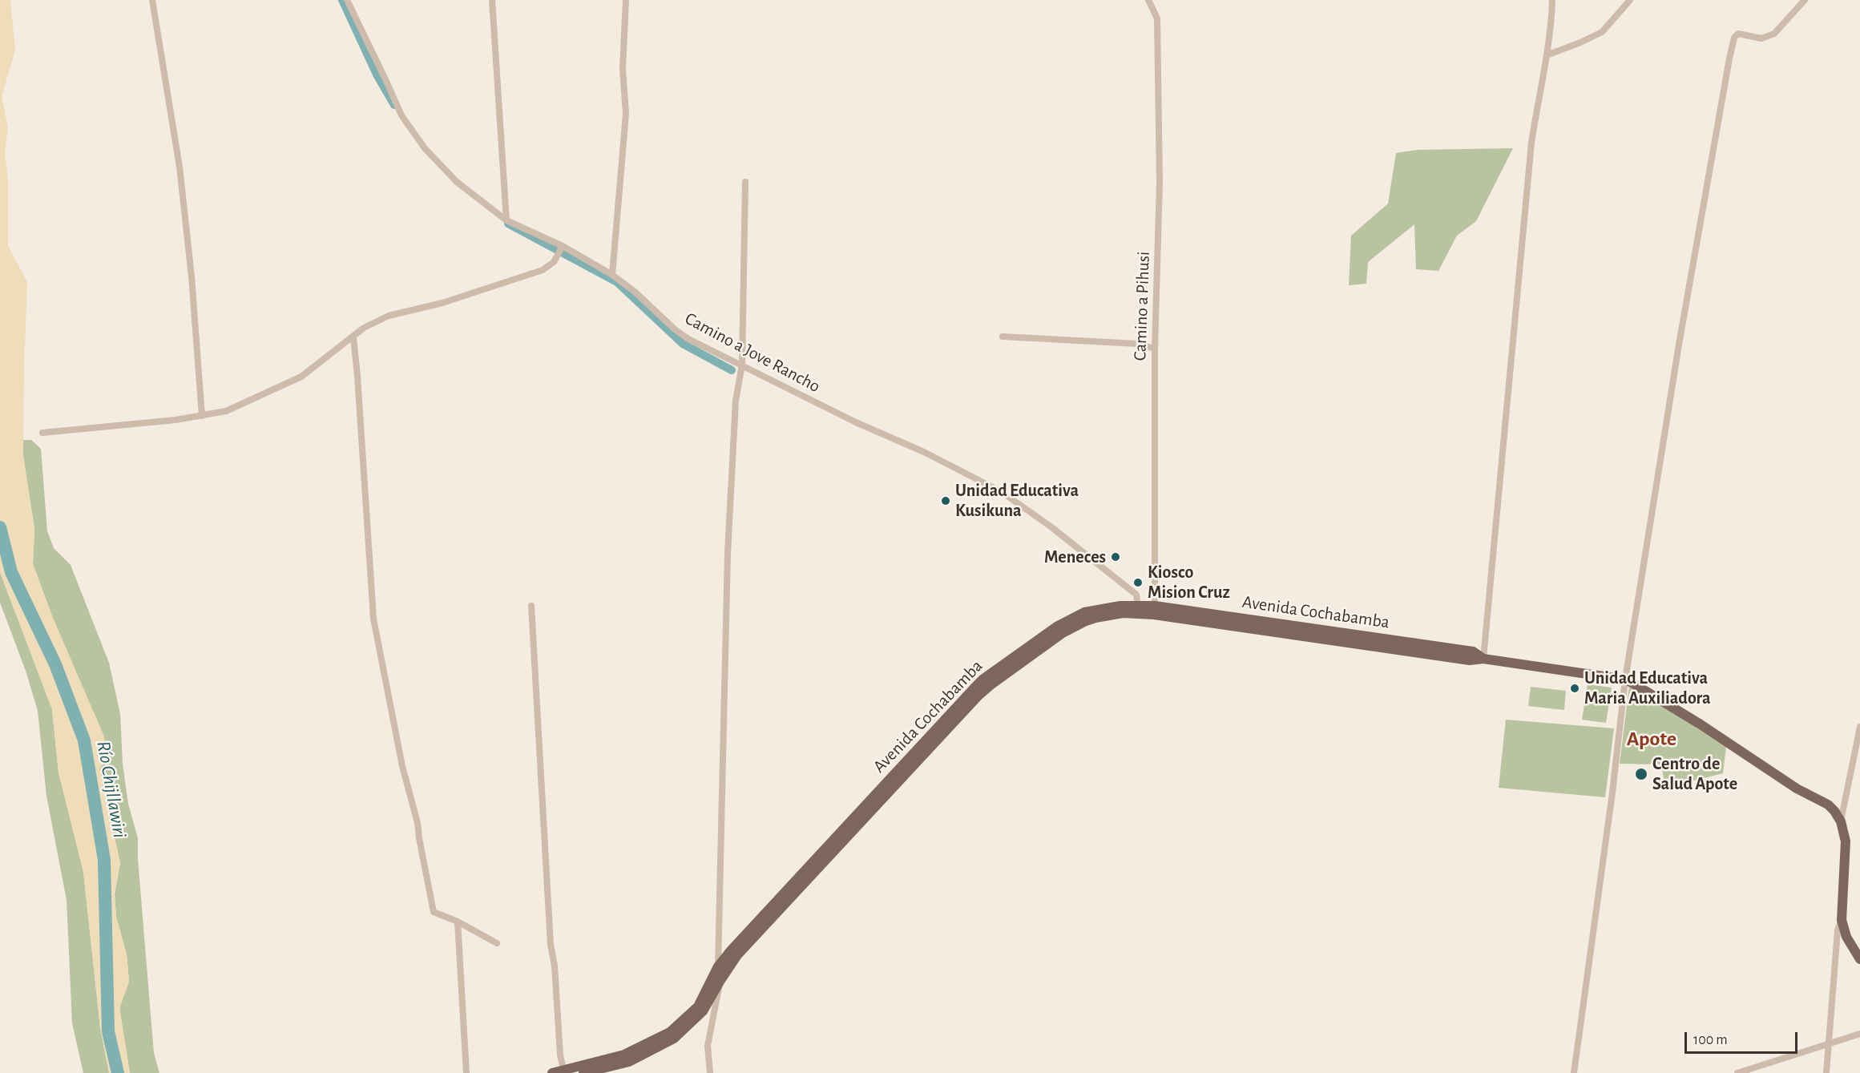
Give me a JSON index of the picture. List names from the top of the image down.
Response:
{
  "streets": {
    "main road": ["Avenida Cochabamba"],
    "street": ["Camino a Pihusi", "Camino a Jove Rancho"]
  },
  "crossings": [
    ["Camino a Pihusi", "Avenida Cochabamba"],
    ["Camino a Jove Rancho", "Avenida Cochabamba"]
  ],
  "districts": ["Apote"],
  "water": ["Río Chijllawiri"],
  "places": [
    "Unidad Educativa Kusikuna",
    "Meneces",
    "Kiosco Mision Cruz",
    "Unidad Educativa Maria Auxiliadora",
    "Centro de Salud Apote"
  ],
  "scale_bar": "100 m"
}
